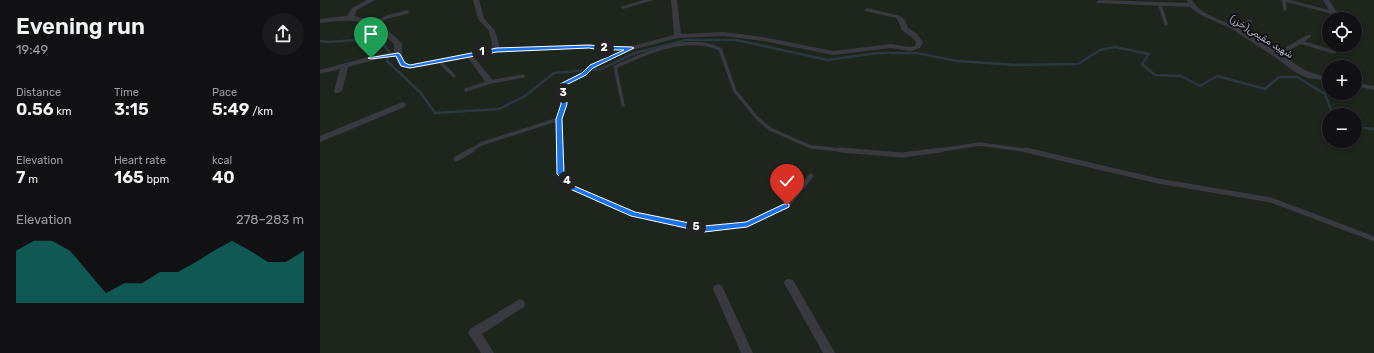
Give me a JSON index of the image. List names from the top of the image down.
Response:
{
  "streets": {
    "street": ["شهید مقیمی(‌خزر)"]
  },
  "page": {
    "heading": ["Evening run", "19:49"],
    "map_buttons": ["+", "−"],
    "pins": [
      "2",
      "1",
      "3",
      "4",
      "5"
    ],
    "stats": [
      ["Distance", "0.56 km"],
      ["Time", "3:15"],
      ["Pace", "5:49 /km"],
      ["Elevation", "7 m"],
      ["Heart rate", "165 bpm"],
      ["kcal", "40"]
    ],
    "chart": ["Elevation", "278–283 m"]
  }
}
